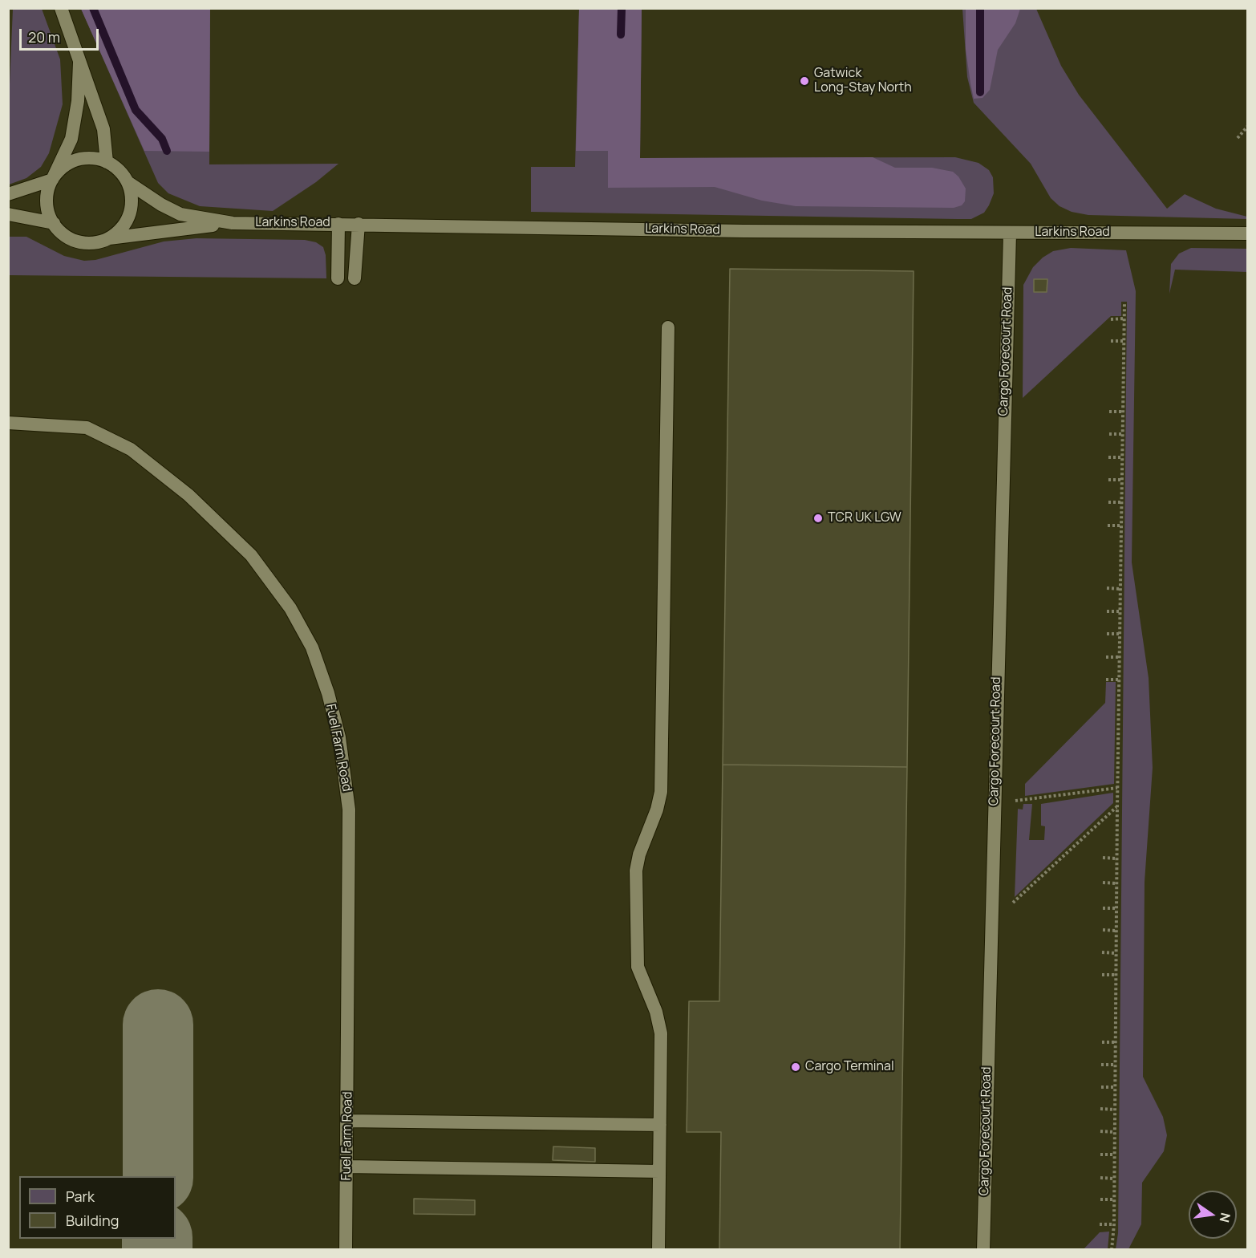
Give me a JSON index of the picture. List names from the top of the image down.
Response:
{
  "streets": {
    "lane": ["Larkins Road", "Cargo Forecourt Road", "Fuel Farm Road"]
  },
  "crossings": [
    ["Larkins Road", "Cargo Forecourt Road"]
  ],
  "places": ["Gatwick Long-Stay North", "TCR UK LGW", "Cargo Terminal"],
  "legend": ["Park", "Building"],
  "scale_bar": "20 m",
  "north": "right"
}
